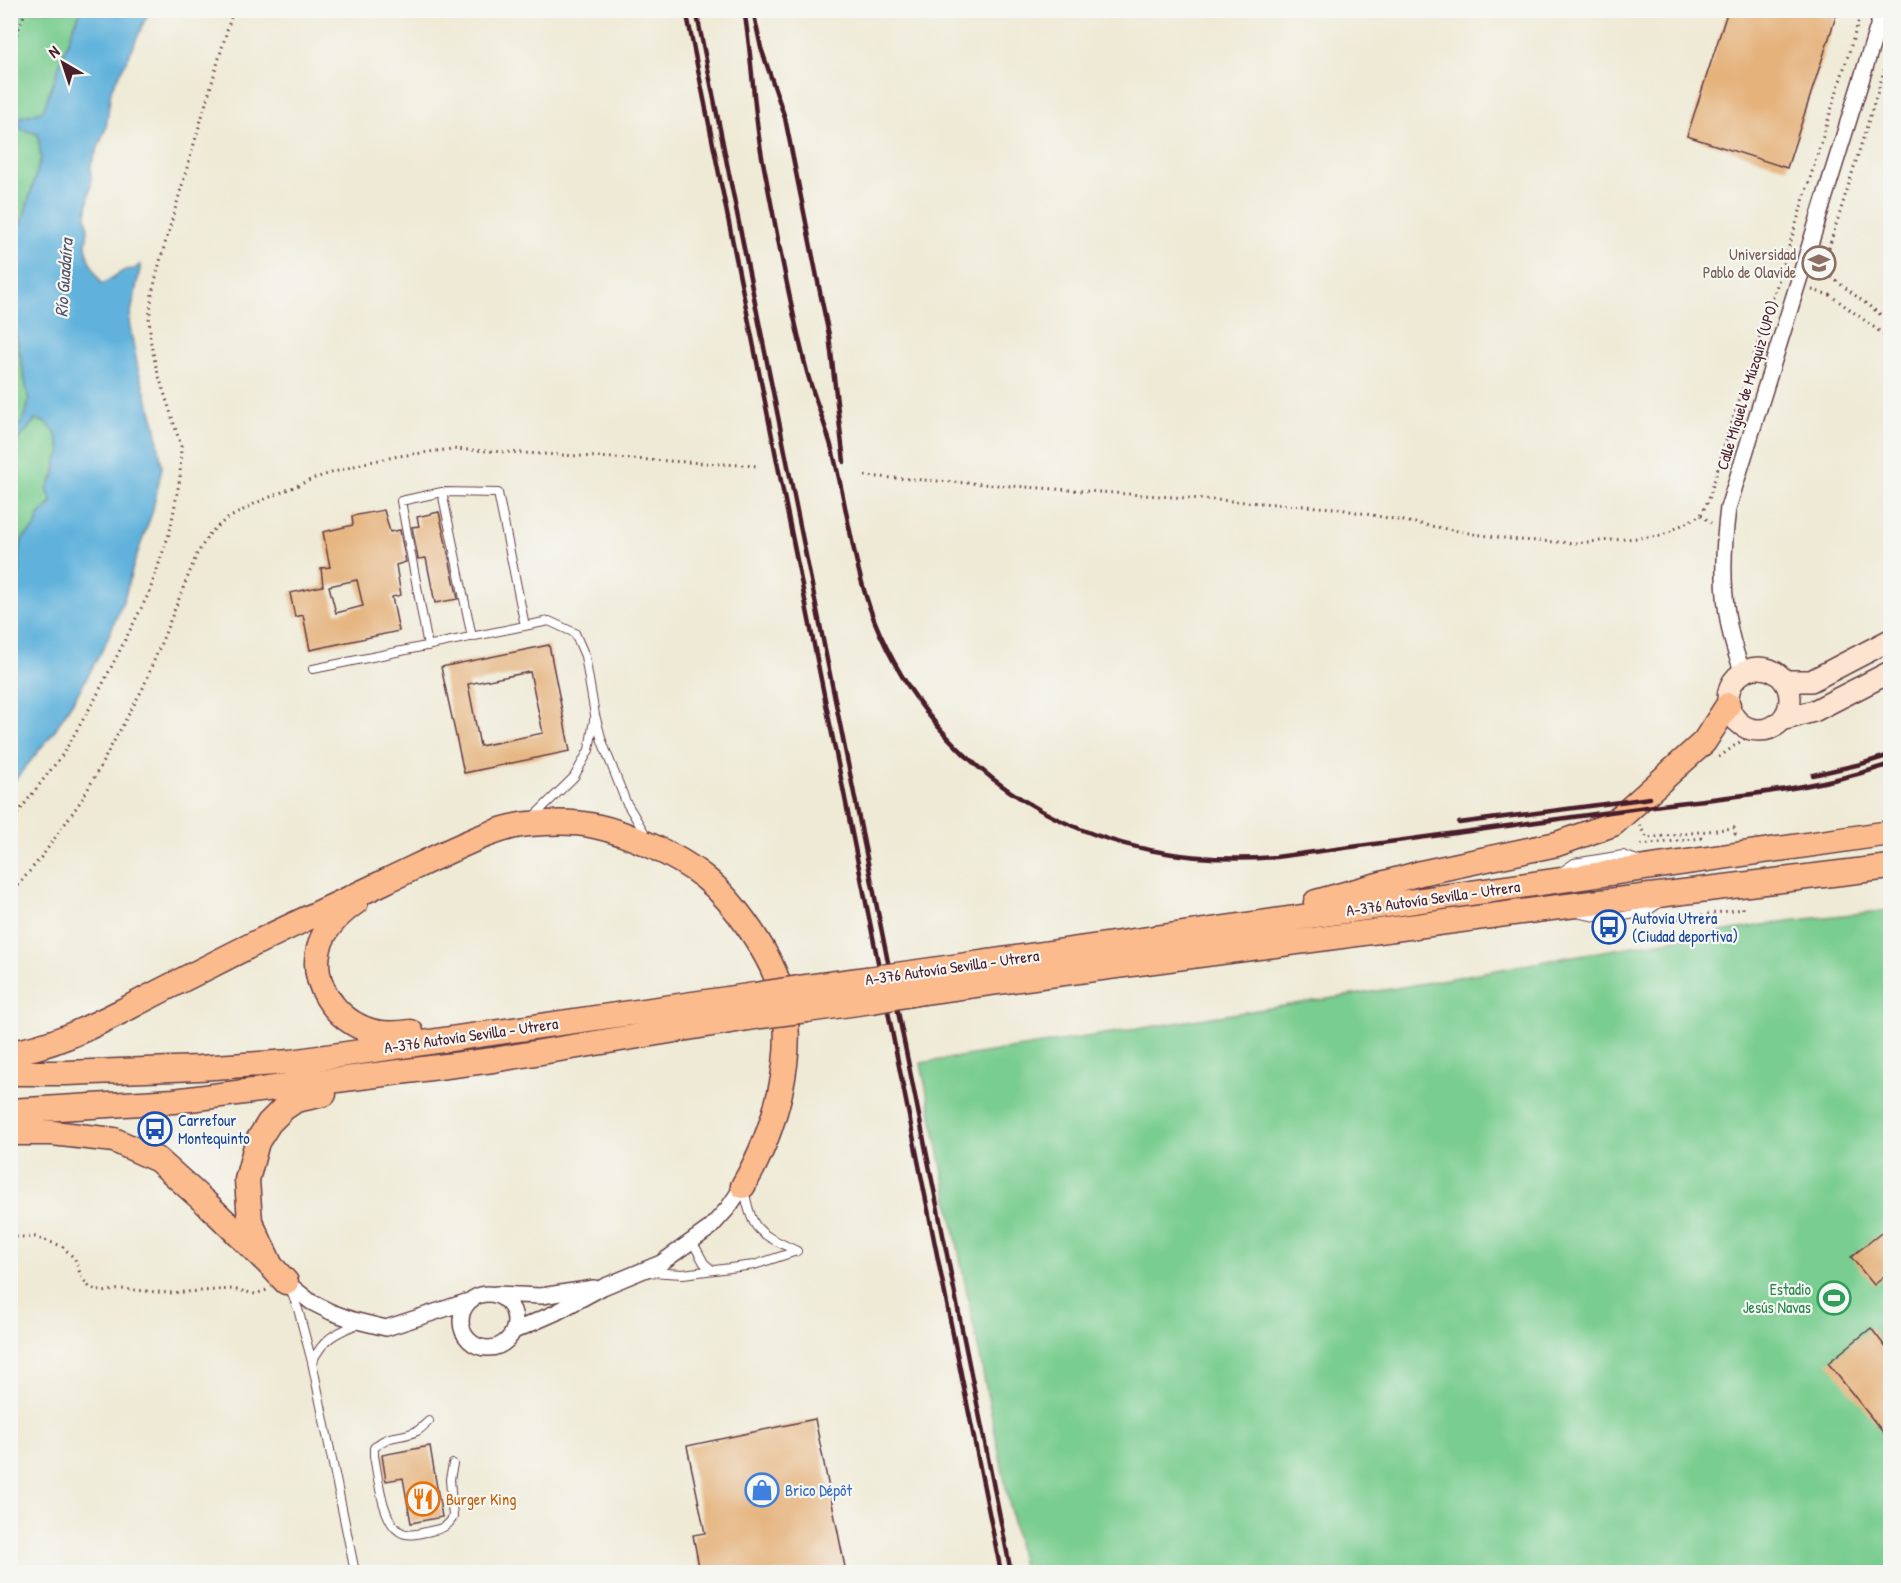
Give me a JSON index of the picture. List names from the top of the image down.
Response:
{
  "streets": {
    "main road": ["A-376 Autovía Sevilla - Utrera"],
    "street": ["Calle Miguel de Múzquiz (UPO)"]
  },
  "water": ["Río Guadaíra"],
  "places": {
    "school or university": ["Universidad Pablo de Olavide"],
    "bus stop": ["Autovía Utrera (Ciudad deportiva)", "Carrefour Montequinto"],
    "sports": ["Estadio Jesús Navas"],
    "shop": ["Brico Dépôt"],
    "restaurant": ["Burger King"]
  },
  "north": "top left"
}
